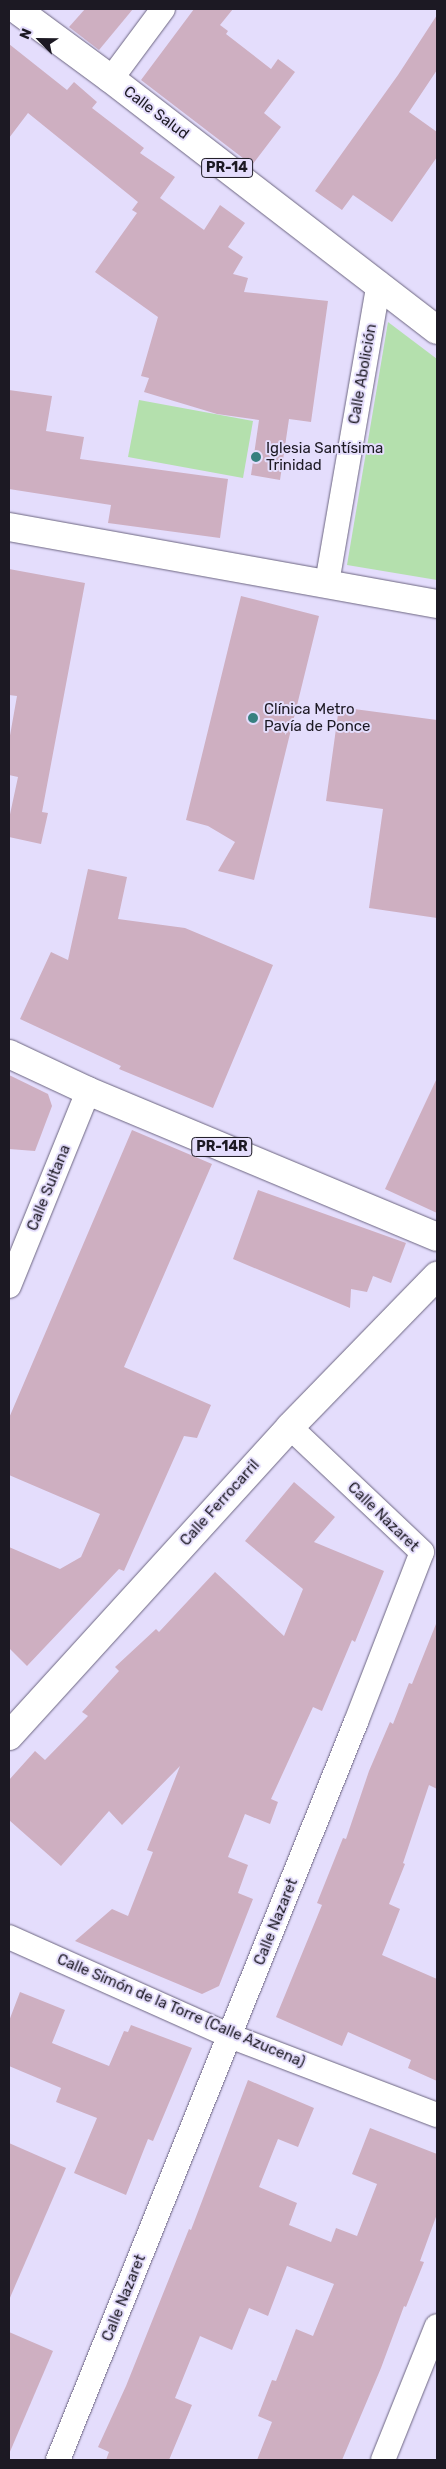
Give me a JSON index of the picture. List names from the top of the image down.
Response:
{
  "streets": {
    "main road": [
      "Calle Salud",
      "PR-14",
      "PR-14R",
      "Calle Ferrocarril"
    ],
    "street": [
      "Calle Abolición",
      "Calle Sultana",
      "Calle Nazaret",
      "Calle Simón de la Torre (Calle Azucena)"
    ]
  },
  "crossings": [
    ["Calle Salud", "Calle Abolición"],
    ["PR-14R", "Calle Sultana"],
    ["Calle Ferrocarril", "Calle Nazaret"],
    ["Calle Nazaret", "Calle Simón de la Torre (Calle Azucena)"]
  ],
  "places": ["Iglesia Santísima Trinidad", "Clínica Metro Pavía de Ponce"],
  "north": "top left"
}
